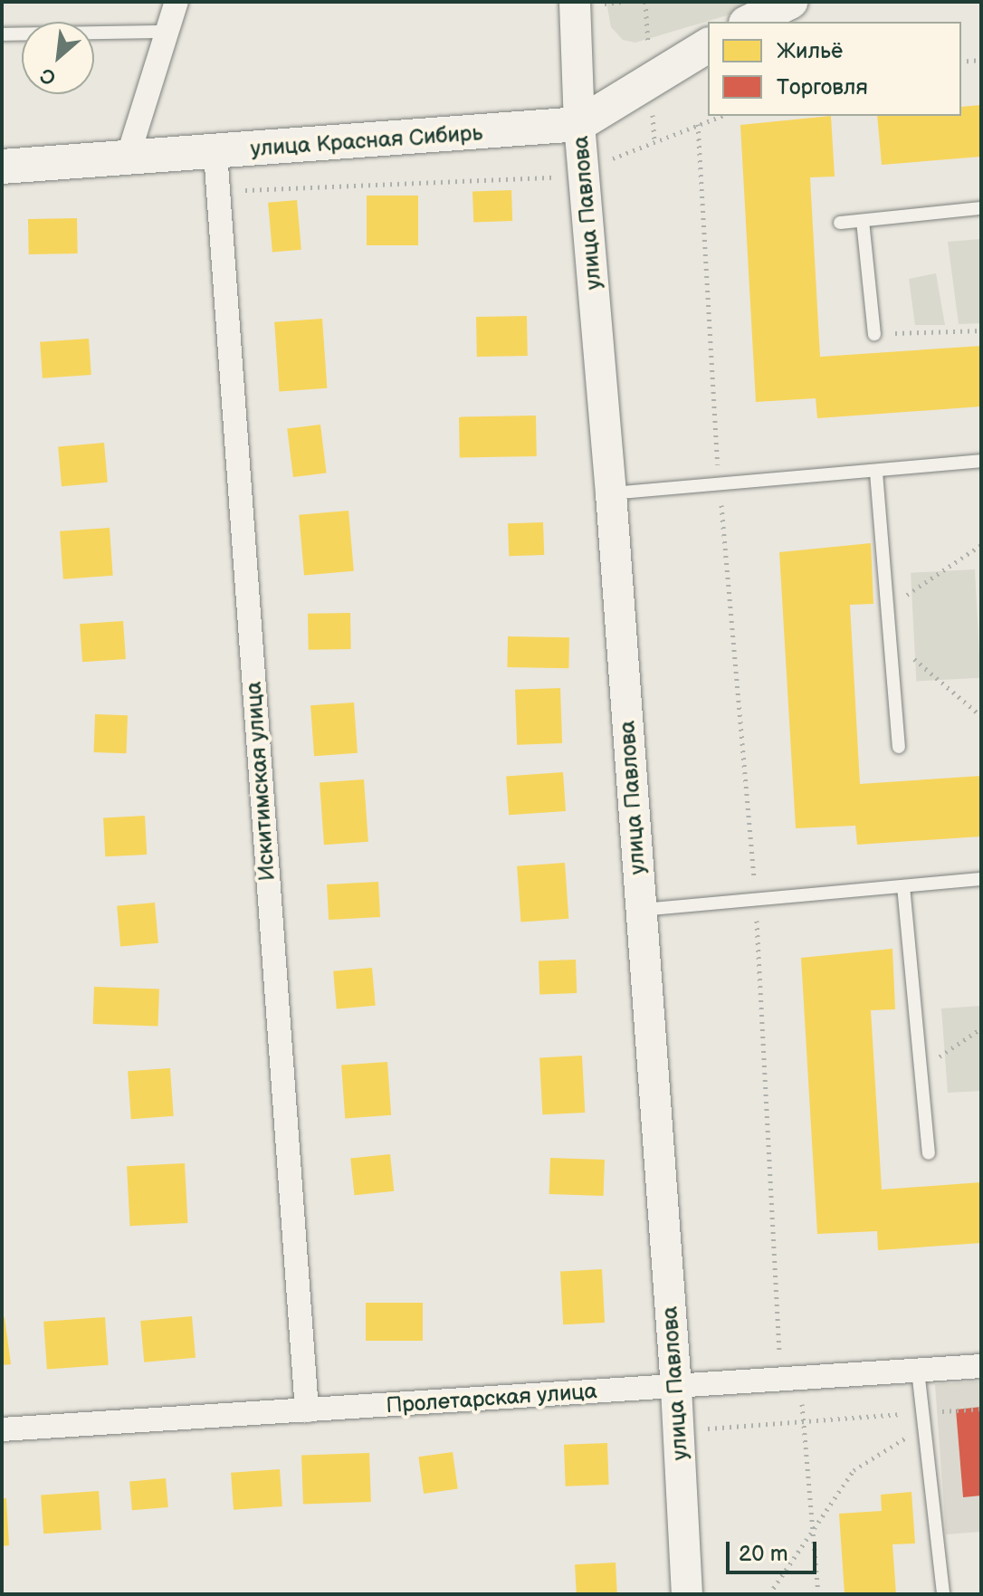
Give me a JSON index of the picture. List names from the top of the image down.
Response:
{
  "streets": {
    "main road": ["улица Красная Сибирь"],
    "street": ["улица Павлова", "Искитимская улица", "Пролетарская улица"]
  },
  "crossings": [
    ["улица Красная Сибирь", "улица Павлова"],
    ["улица Красная Сибирь", "Искитимская улица"],
    ["улица Павлова", "Пролетарская улица"],
    ["Искитимская улица", "Пролетарская улица"]
  ],
  "legend": ["Жильё", "Торговля"],
  "scale_bar": "20 m",
  "north": "bottom left"
}
